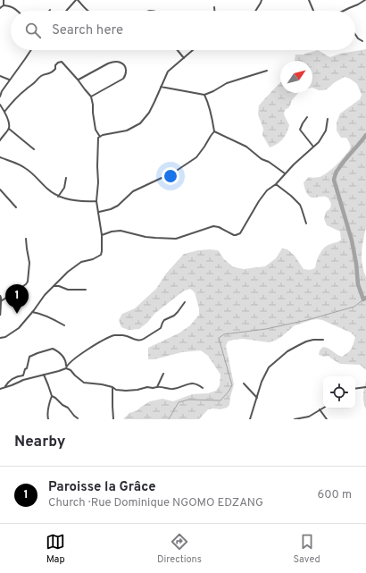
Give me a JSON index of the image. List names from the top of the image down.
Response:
{
  "north": "top right",
  "page": {
    "search": "Search here",
    "pins": "1",
    "heading": "Nearby",
    "list": [
      {
        "mark": "1",
        "name": "Paroisse la Grâce",
        "note": "Church · Rue Dominique NGOMO EDZANG",
        "value": "600 m"
      }
    ],
    "nav": ["Map", "Directions", "Saved"]
  }
}
